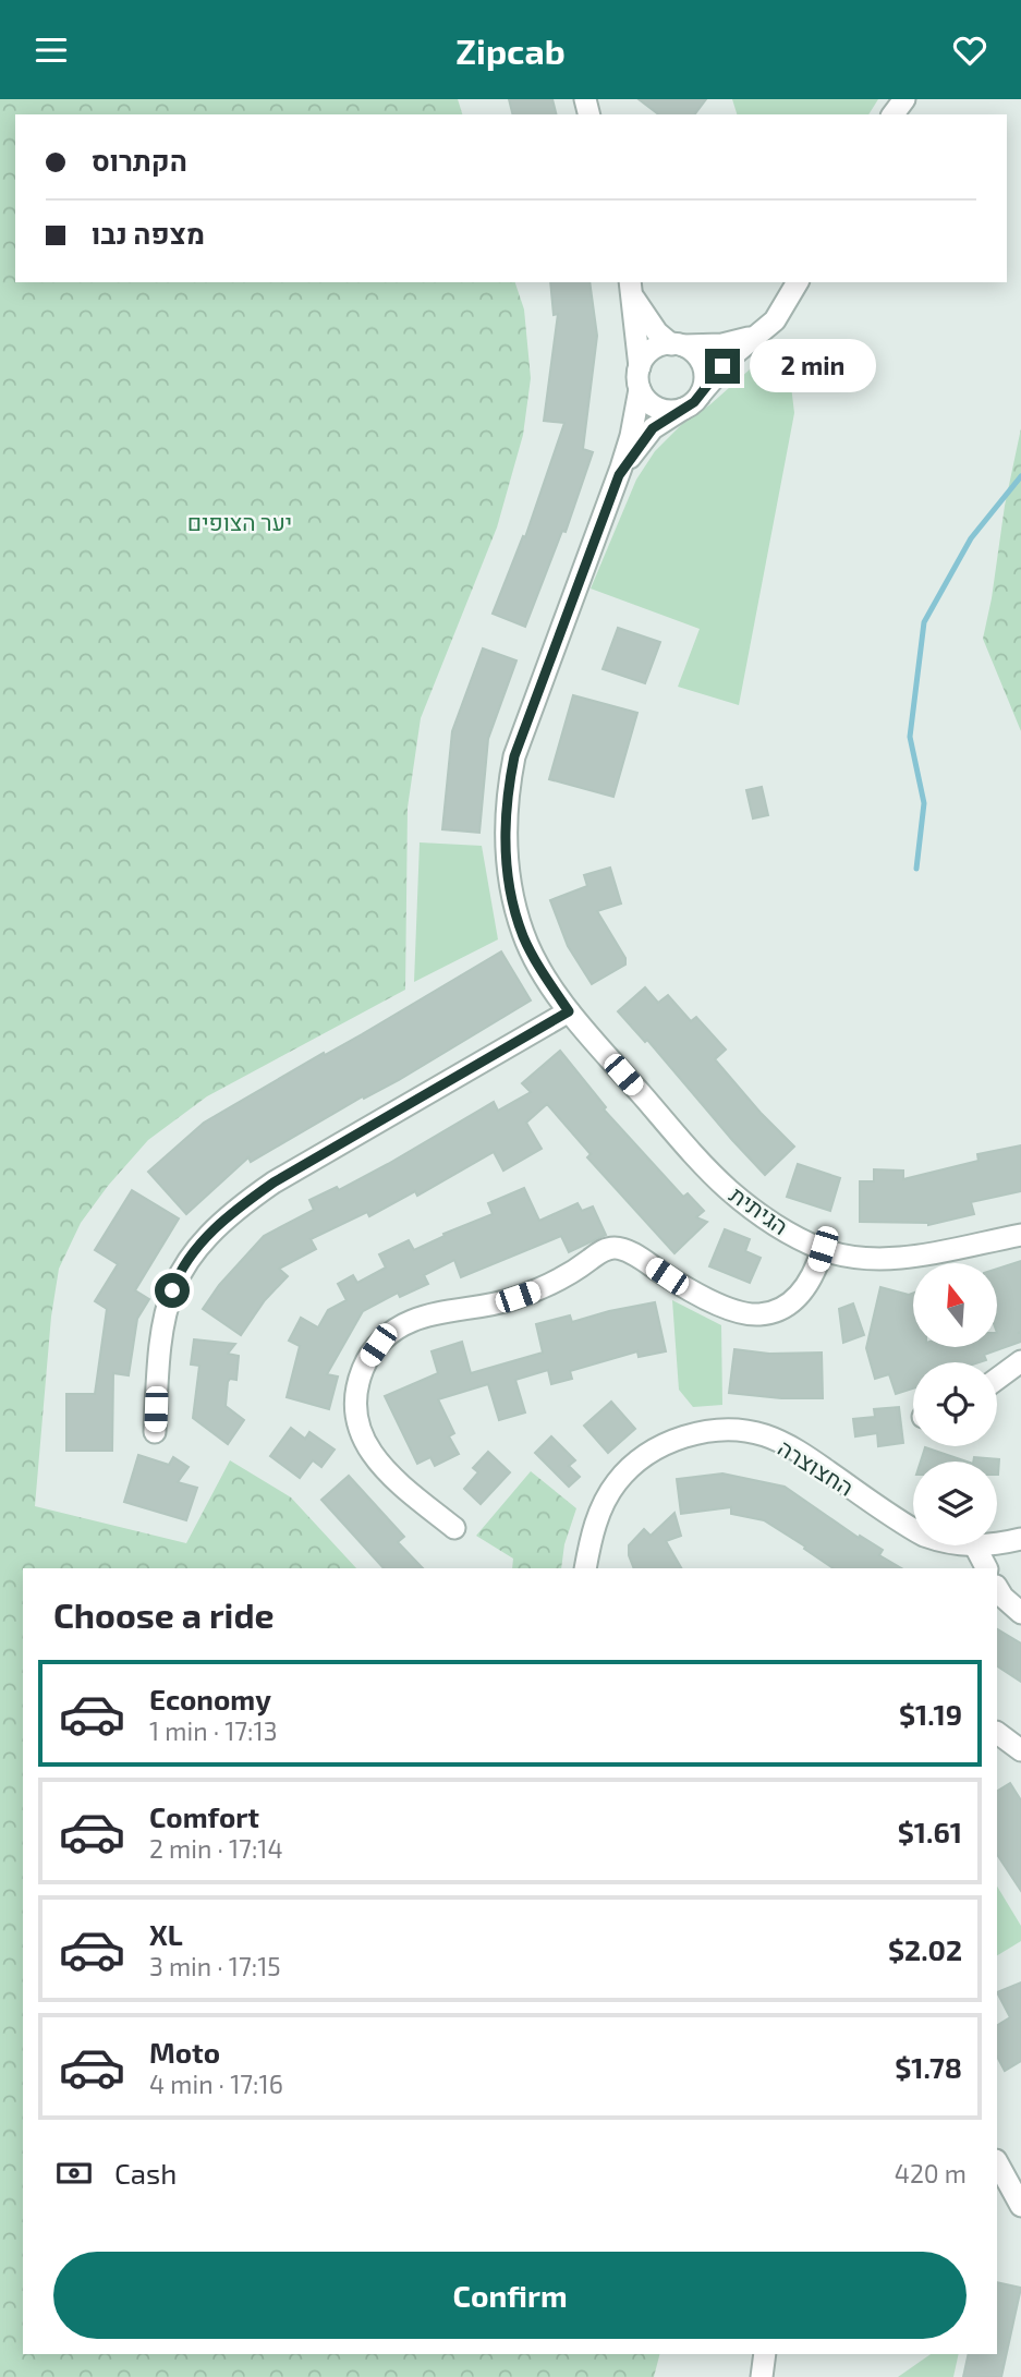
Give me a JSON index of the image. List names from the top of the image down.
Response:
{
  "streets": {
    "street": ["הגיתית", "החצוצרה"]
  },
  "parks": ["יער הצופים"],
  "north": "top",
  "page": {
    "header": "Zipcab",
    "banner": ["הקתרוס", "מצפה נבו"],
    "bubble": "2 min",
    "heading": "Choose a ride",
    "list": [
      {
        "name": "Economy",
        "note": "1 min · 17:13",
        "value": "$1.19"
      },
      {
        "name": "Comfort",
        "note": "2 min · 17:14",
        "value": "$1.61"
      },
      {
        "name": "XL",
        "note": "3 min · 17:15",
        "value": "$2.02"
      },
      {
        "name": "Moto",
        "note": "4 min · 17:16",
        "value": "$1.78"
      }
    ],
    "pay": ["Cash", "420 m"],
    "buttons": "Confirm"
  }
}
